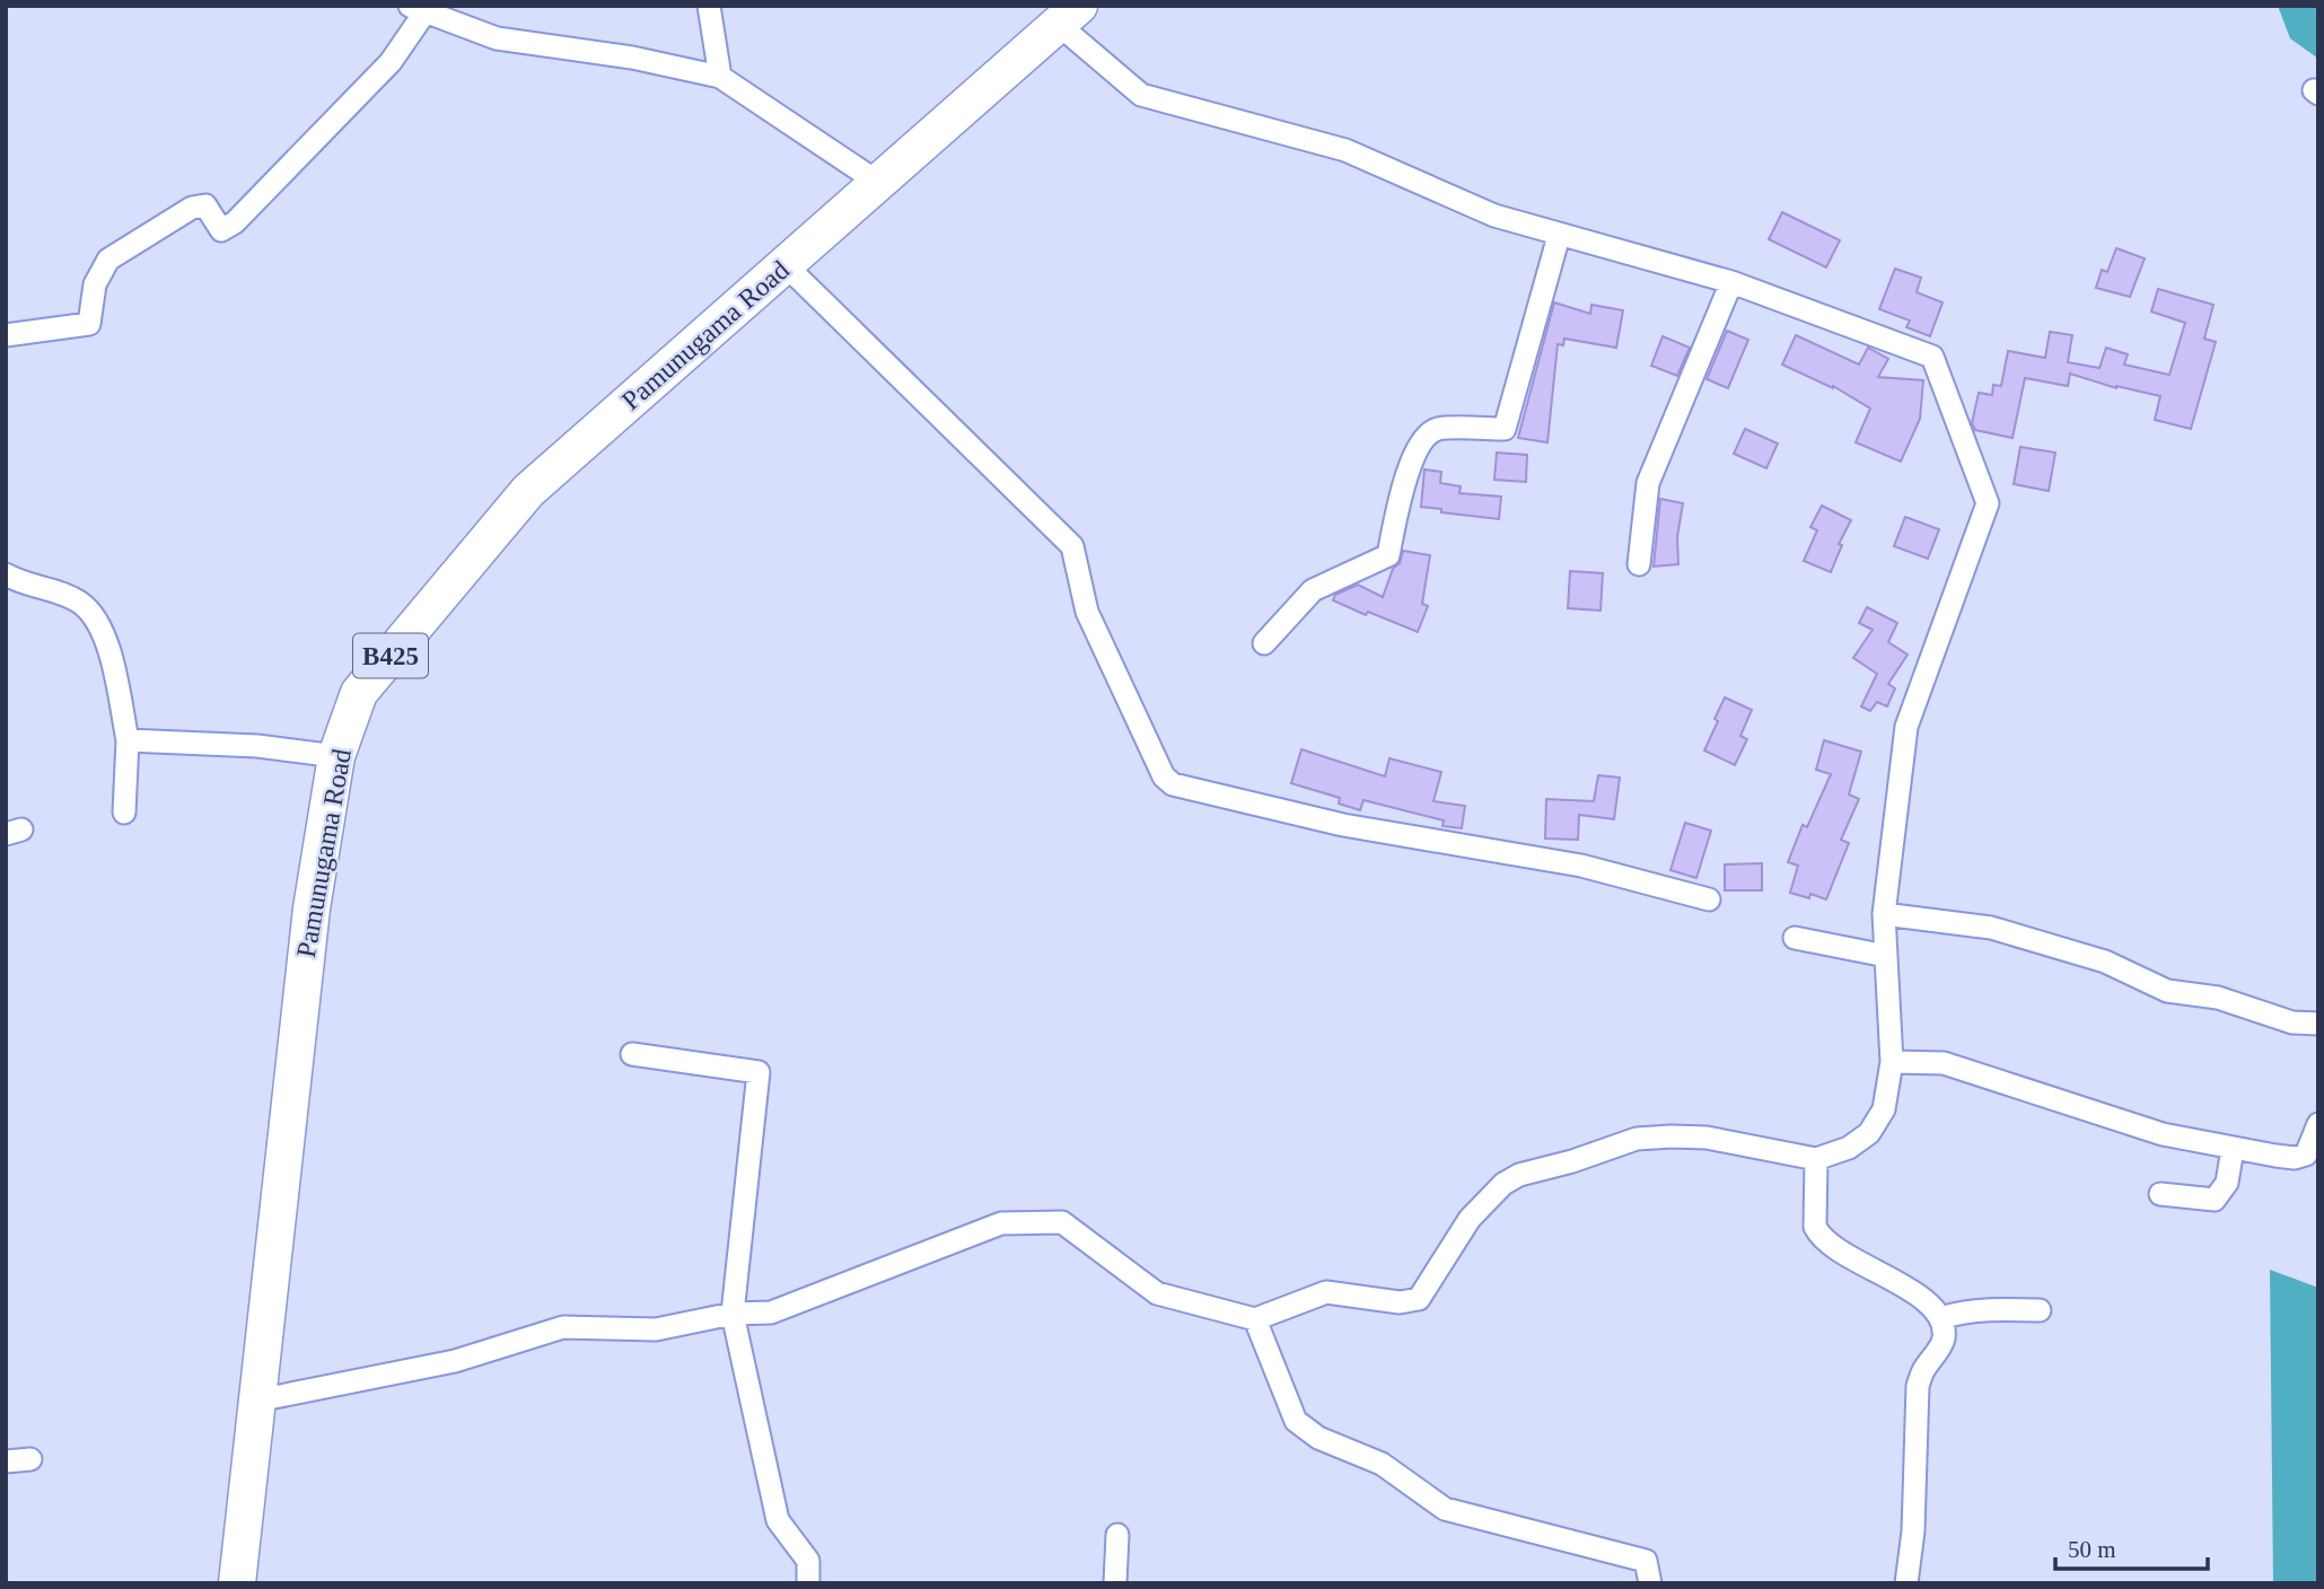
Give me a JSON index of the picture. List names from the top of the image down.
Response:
{
  "streets": {
    "main road": ["Pamunugama Road", "B425"]
  },
  "scale_bar": "50 m"
}
